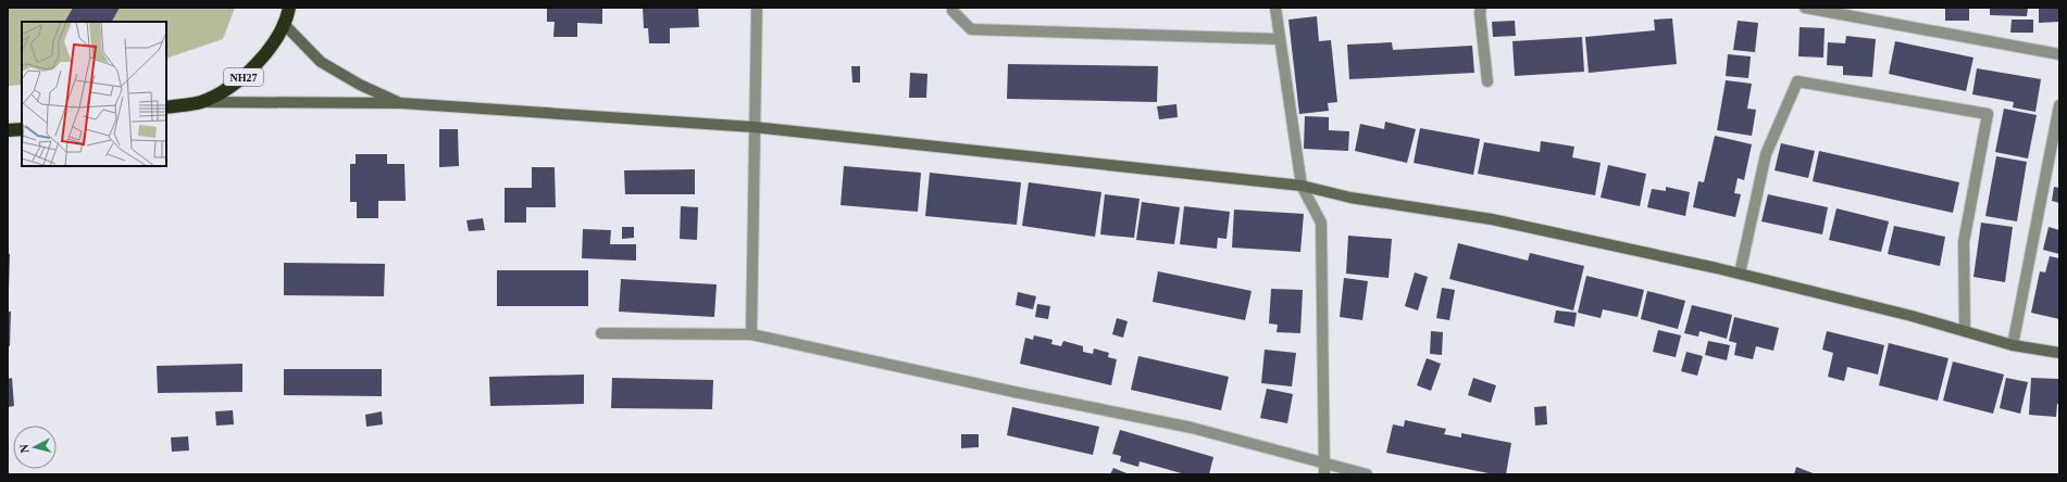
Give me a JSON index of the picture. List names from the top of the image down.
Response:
{
  "streets": {
    "highway": ["NH27"]
  },
  "north": "left"
}
